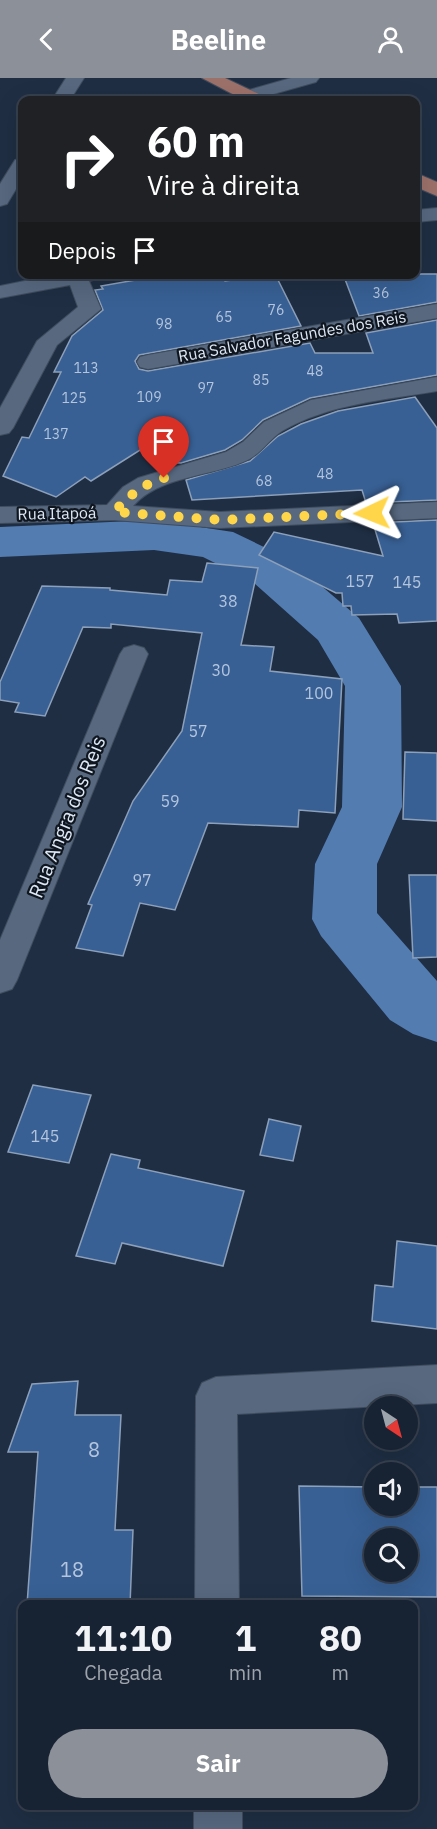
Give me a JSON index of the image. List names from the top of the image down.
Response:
{
  "streets": {
    "street": ["Rua Salvador Fagundes dos Reis", "Rua Itapoá", "Rua Angra dos Reis"]
  },
  "house_numbers": [
    "36",
    "76",
    "65",
    "98",
    "113",
    "48",
    "85",
    "97",
    "109",
    "125",
    "137",
    "48",
    "68",
    "157",
    "145",
    "38",
    "30",
    "100",
    "57",
    "59",
    "97",
    "145",
    "8",
    "18"
  ],
  "north": "bottom right",
  "page": {
    "header": "Beeline",
    "turn": ["60 m", "Vire à direita"],
    "then": "Depois",
    "eta": [
      "11:10",
      "Chegada",
      "1",
      "min",
      "80",
      "m"
    ],
    "buttons": "Sair"
  }
}
